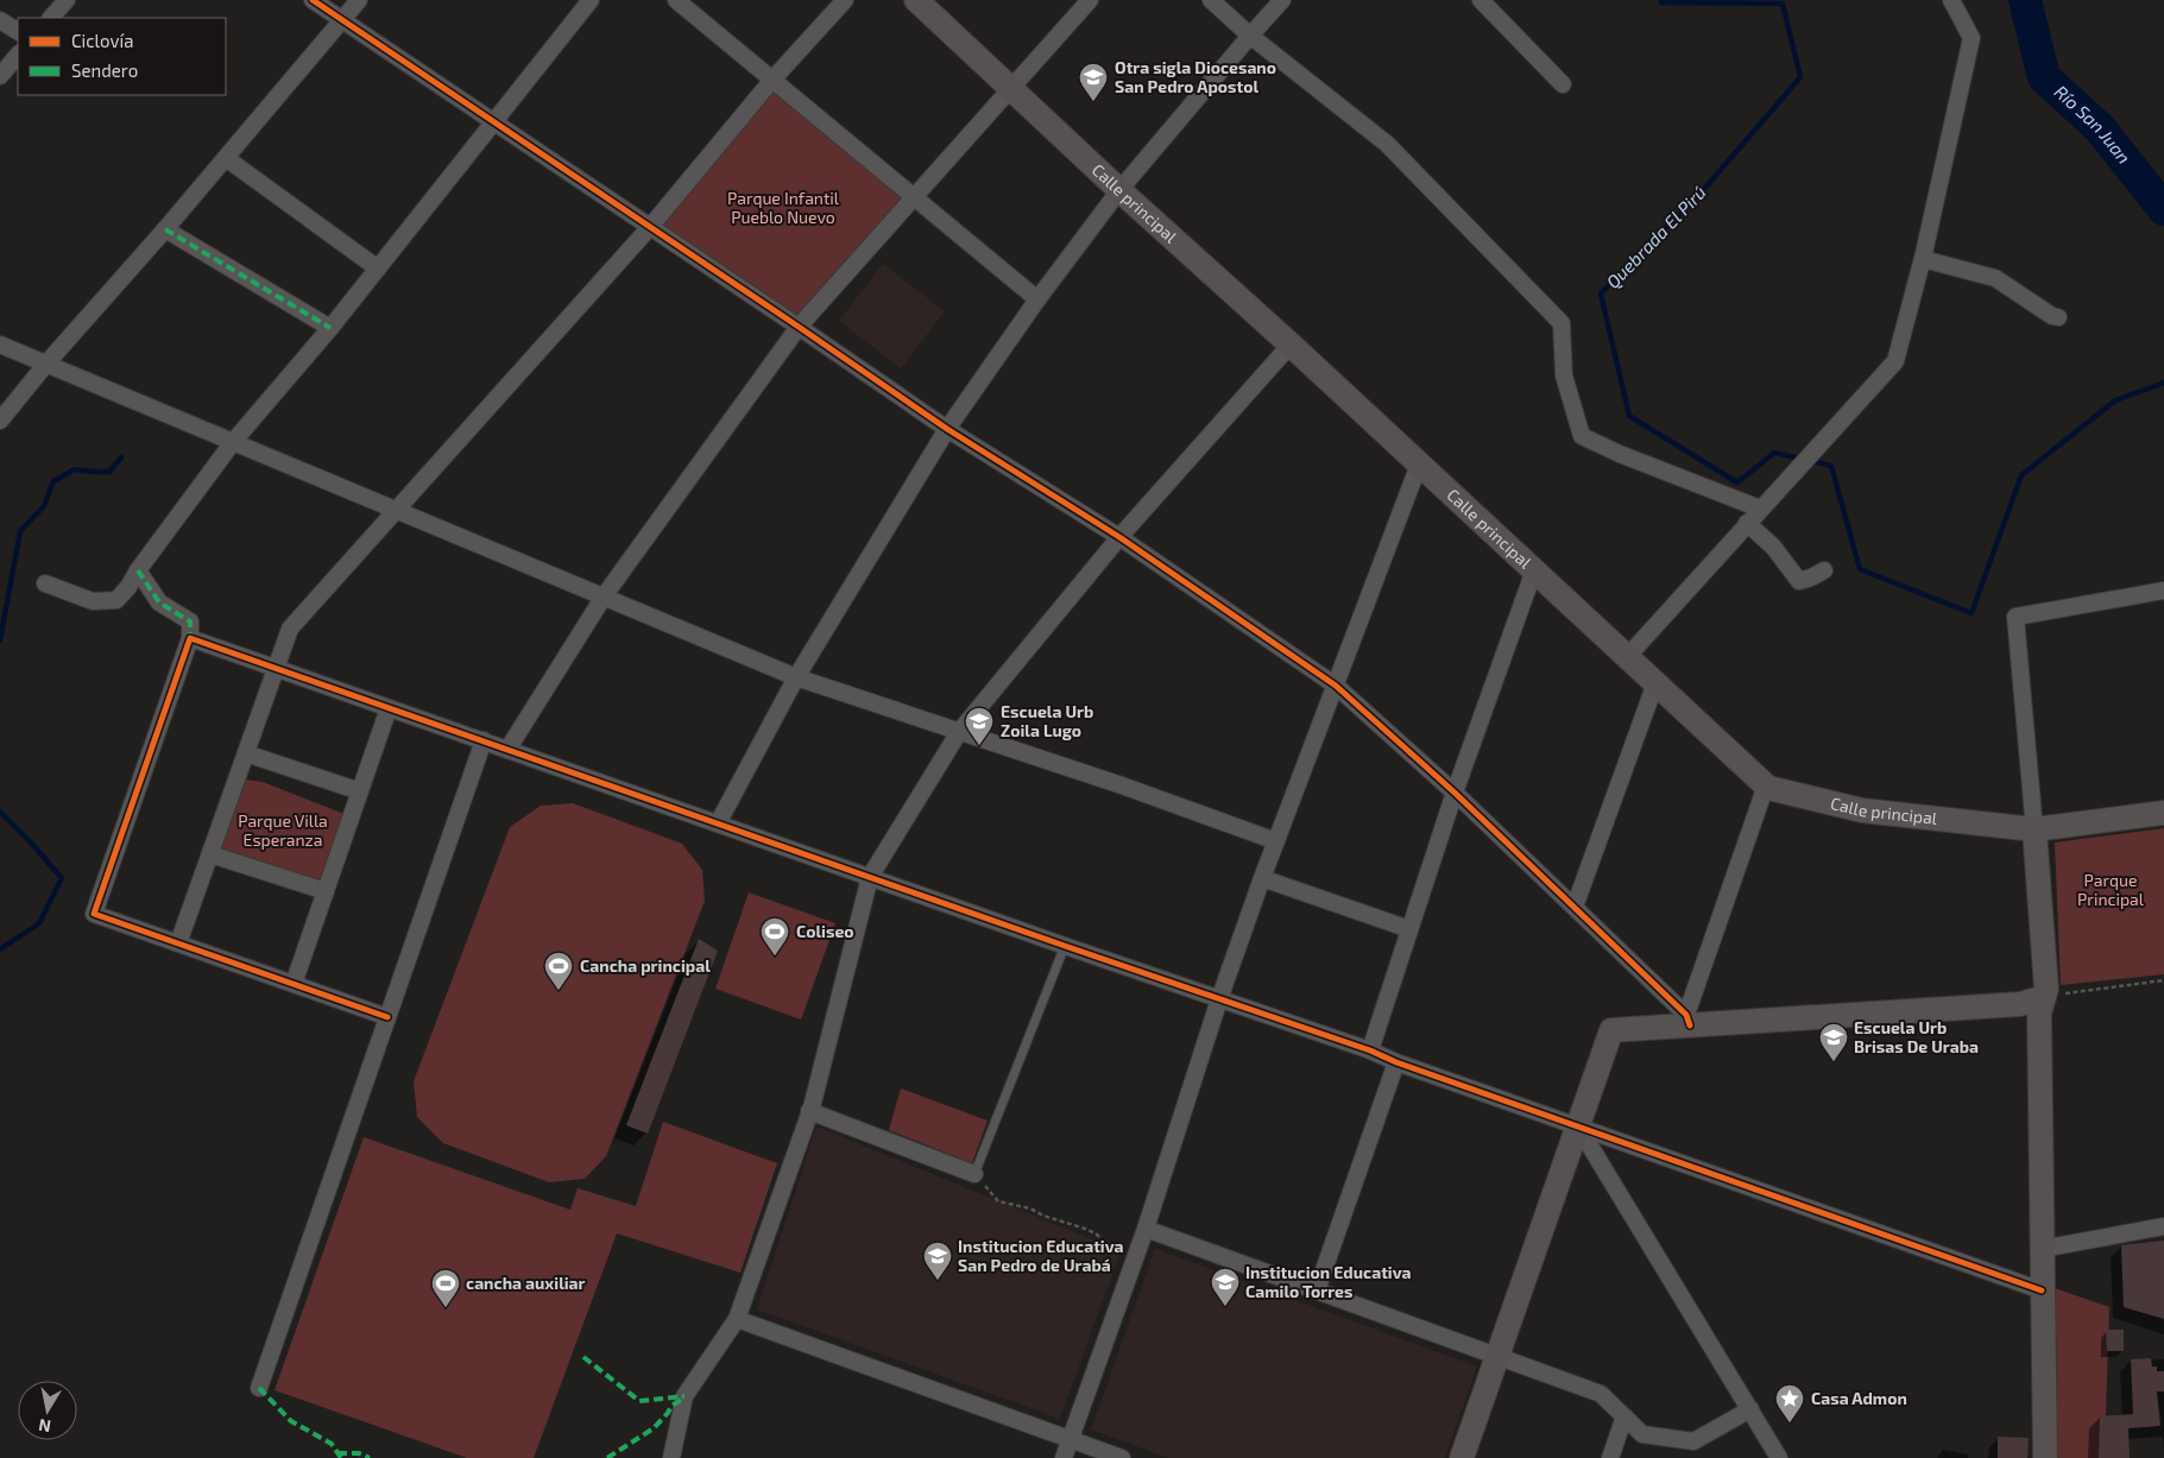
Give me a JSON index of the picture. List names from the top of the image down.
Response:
{
  "streets": {
    "main road": ["Calle principal"]
  },
  "water": ["Río San Juan", "Quebrada El Pirú"],
  "parks": ["Parque Infantil Pueblo Nuevo", "Parque Villa Esperanza", "Parque Principal"],
  "places": {
    "school or university": [
      "Otra sigla Diocesano San Pedro Apostol",
      "Escuela Urb Zoila Lugo",
      "Escuela Urb Brisas De Uraba",
      "Institucion Educativa San Pedro de Urabá",
      "Institucion Educativa Camilo Torres"
    ],
    "sports": ["Coliseo", "Cancha principal", "cancha auxiliar"],
    "place": ["Casa Admon"]
  },
  "legend": ["Ciclovía", "Sendero"],
  "north": "bottom"
}
